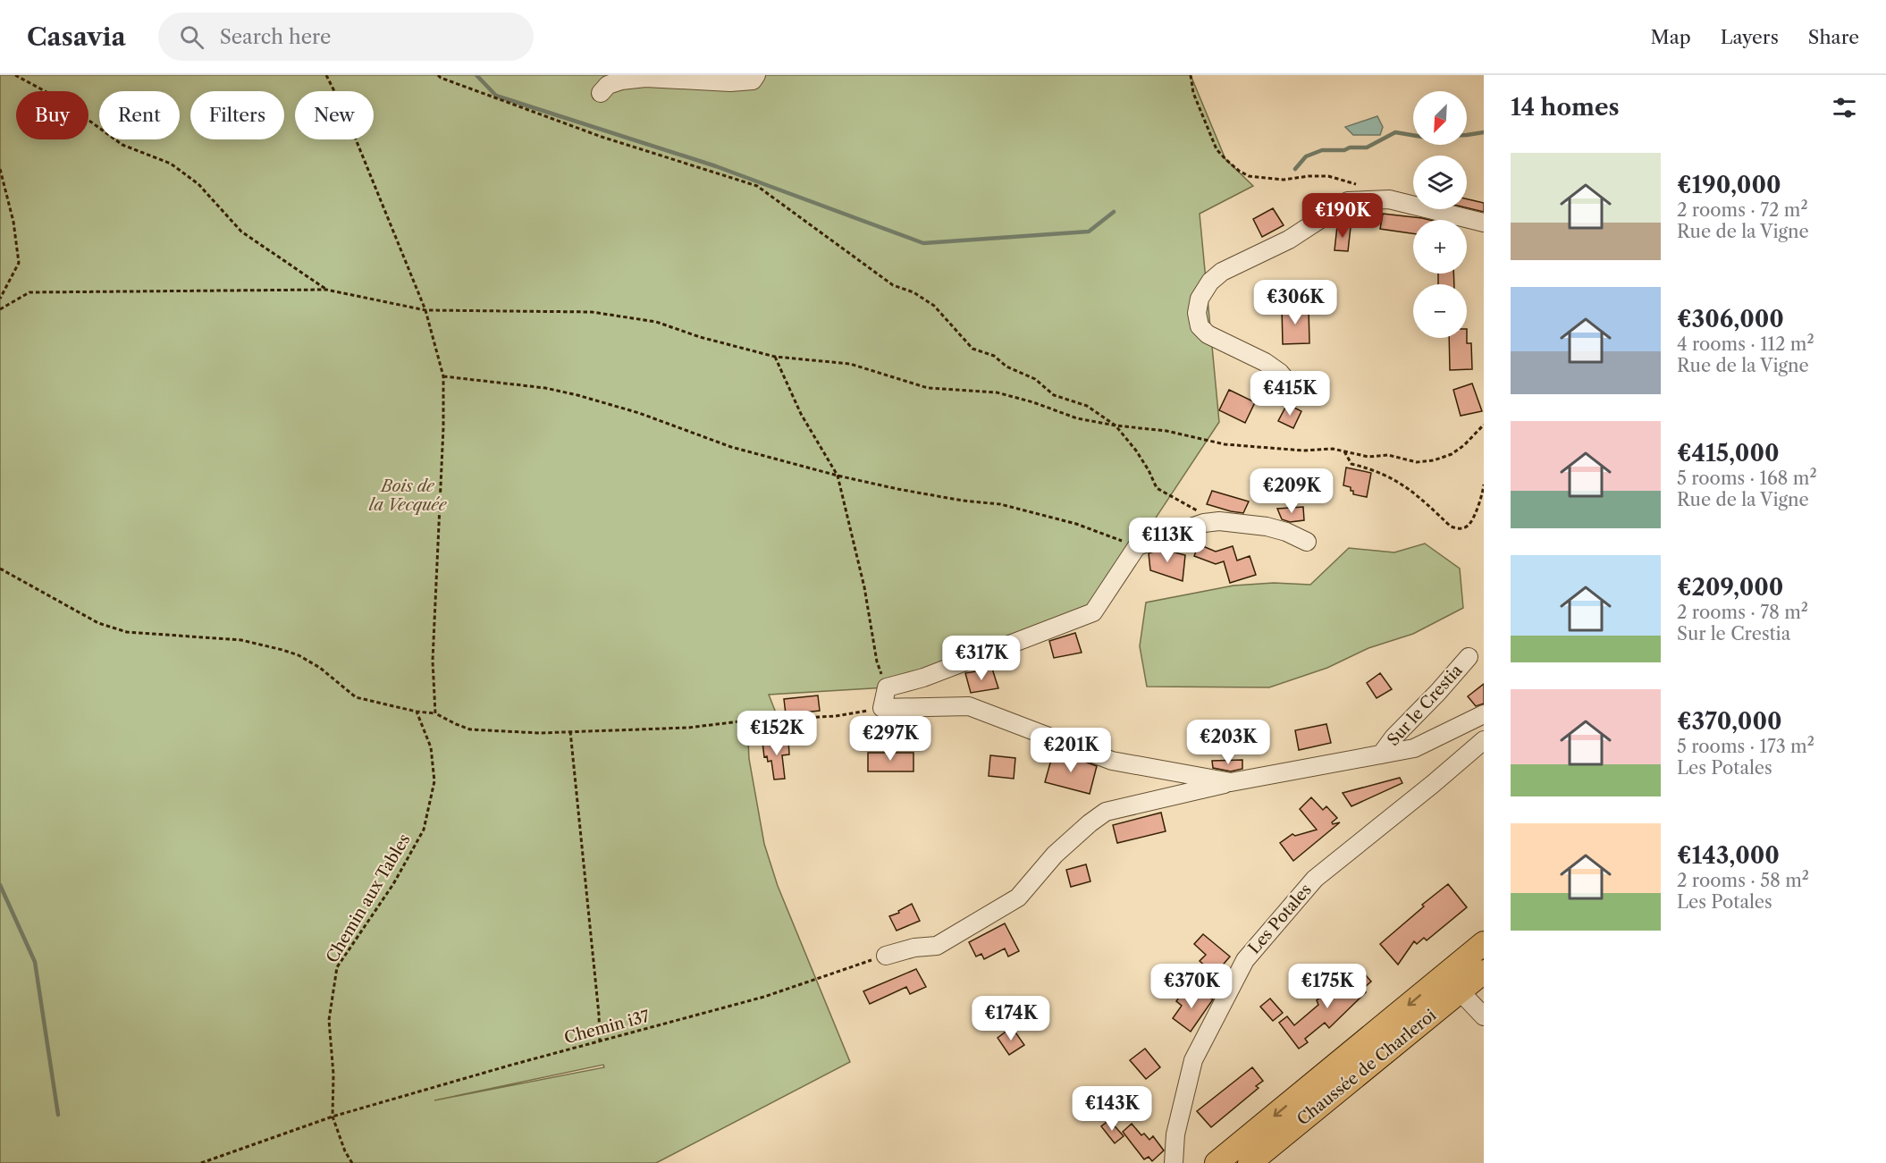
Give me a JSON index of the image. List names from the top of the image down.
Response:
{
  "streets": {
    "main road": ["Chaussée de Charleroi"],
    "street": ["Sur le Crestia", "Les Potales"],
    "path": ["Chemin aux Tables", "Chemin i37"]
  },
  "crossings": [
    ["Chemin aux Tables", "Chemin i37"]
  ],
  "parks": ["Bois de la Vecquée"],
  "north": "bottom left",
  "page": {
    "header": "Casavia",
    "search": "Search here",
    "nav": ["Map", "Layers", "Share"],
    "heading": "14 homes",
    "map_buttons": ["+", "−"],
    "chip": [
      "Buy",
      "Rent",
      "Filters",
      "New"
    ],
    "list": [
      {
        "name": "€190,000",
        "note": "2 rooms · 72 m² · Rue de la Vigne"
      },
      {
        "name": "€306,000",
        "note": "4 rooms · 112 m² · Rue de la Vigne"
      },
      {
        "name": "€415,000",
        "note": "5 rooms · 168 m² · Rue de la Vigne"
      },
      {
        "name": "€209,000",
        "note": "2 rooms · 78 m² · Sur le Crestia"
      },
      {
        "name": "€370,000",
        "note": "5 rooms · 173 m² · Les Potales"
      },
      {
        "name": "€143,000",
        "note": "2 rooms · 58 m² · Les Potales"
      }
    ],
    "price": [
      "€190K",
      "€306K",
      "€415K",
      "€209K",
      "€113K",
      "€317K",
      "€152K",
      "€297K",
      "€203K",
      "€201K",
      "€370K",
      "€175K",
      "€174K",
      "€143K"
    ]
  }
}
